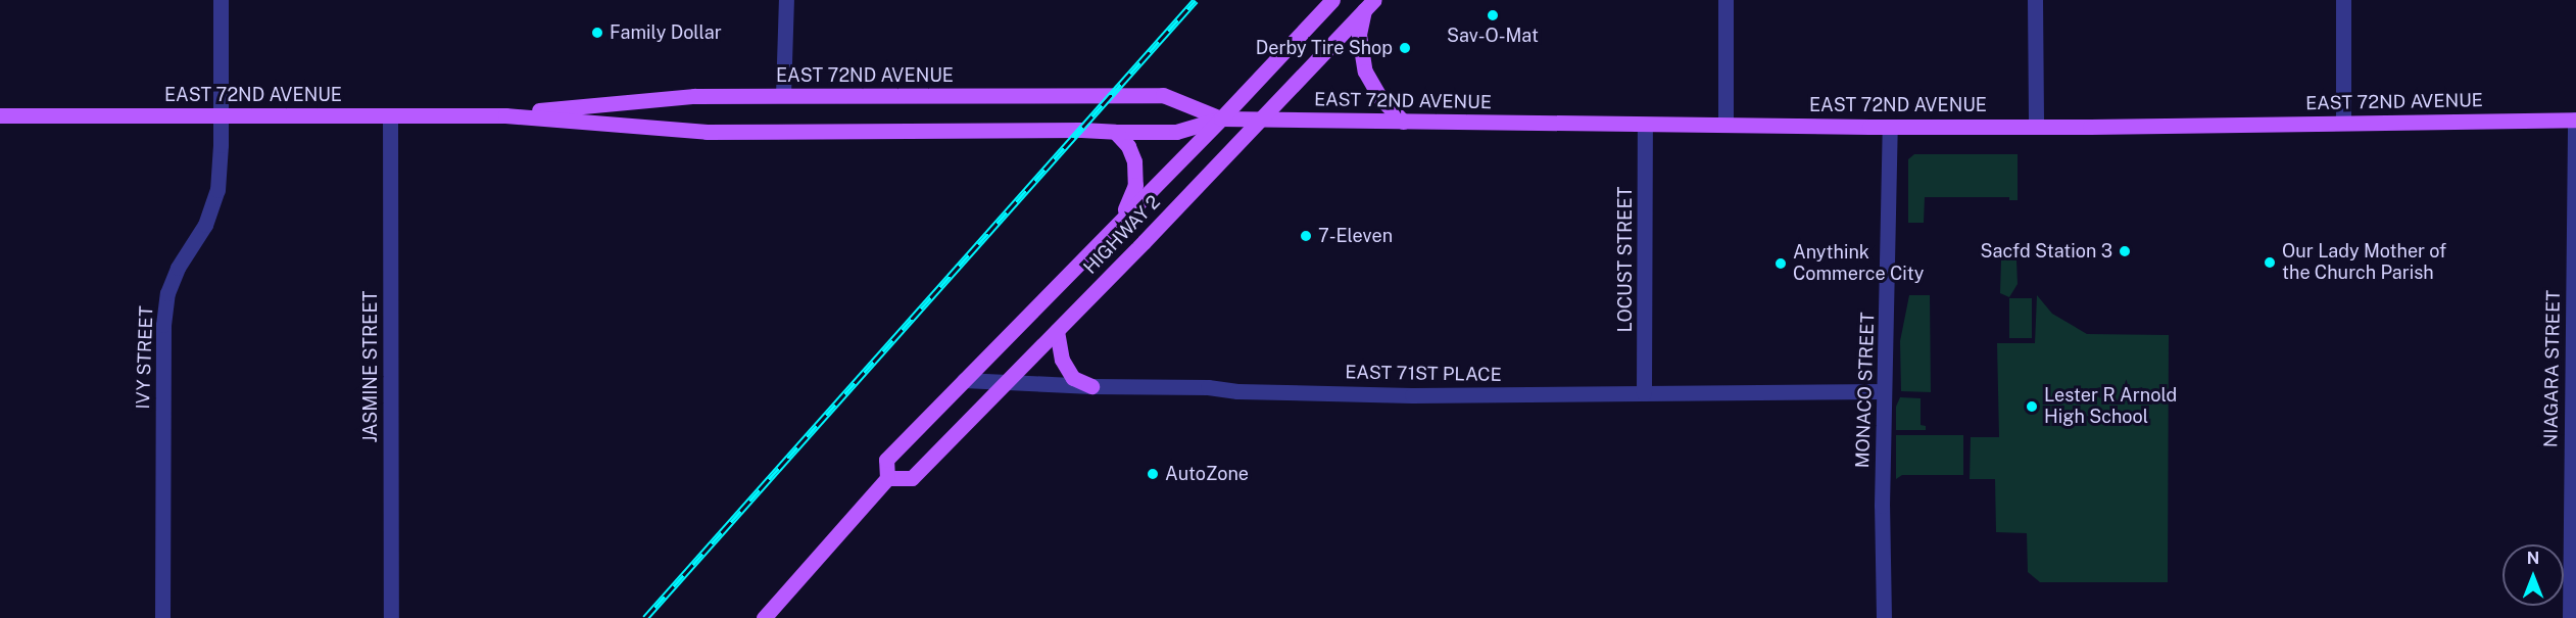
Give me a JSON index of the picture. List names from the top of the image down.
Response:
{
  "streets": {
    "main road": ["EAST 72ND AVENUE", "HIGHWAY 2"],
    "street": [
      "LOCUST STREET",
      "IVY STREET",
      "JASMINE STREET",
      "NIAGARA STREET",
      "EAST 71ST PLACE",
      "MONACO STREET"
    ]
  },
  "crossings": [
    ["EAST 72ND AVENUE", "HIGHWAY 2"],
    ["EAST 72ND AVENUE", "LOCUST STREET"],
    ["EAST 72ND AVENUE", "IVY STREET"],
    ["EAST 72ND AVENUE", "JASMINE STREET"],
    ["EAST 72ND AVENUE", "NIAGARA STREET"],
    ["EAST 72ND AVENUE", "MONACO STREET"],
    ["HIGHWAY 2", "EAST 71ST PLACE"],
    ["LOCUST STREET", "EAST 71ST PLACE"],
    ["EAST 71ST PLACE", "MONACO STREET"]
  ],
  "places": [
    "Sav-O-Mat",
    "Family Dollar",
    "Derby Tire Shop",
    "7-Eleven",
    "Sacfd Station 3",
    "Our Lady Mother of the Church Parish",
    "Anythink Commerce City",
    "Lester R Arnold High School",
    "AutoZone"
  ],
  "north": "top"
}
